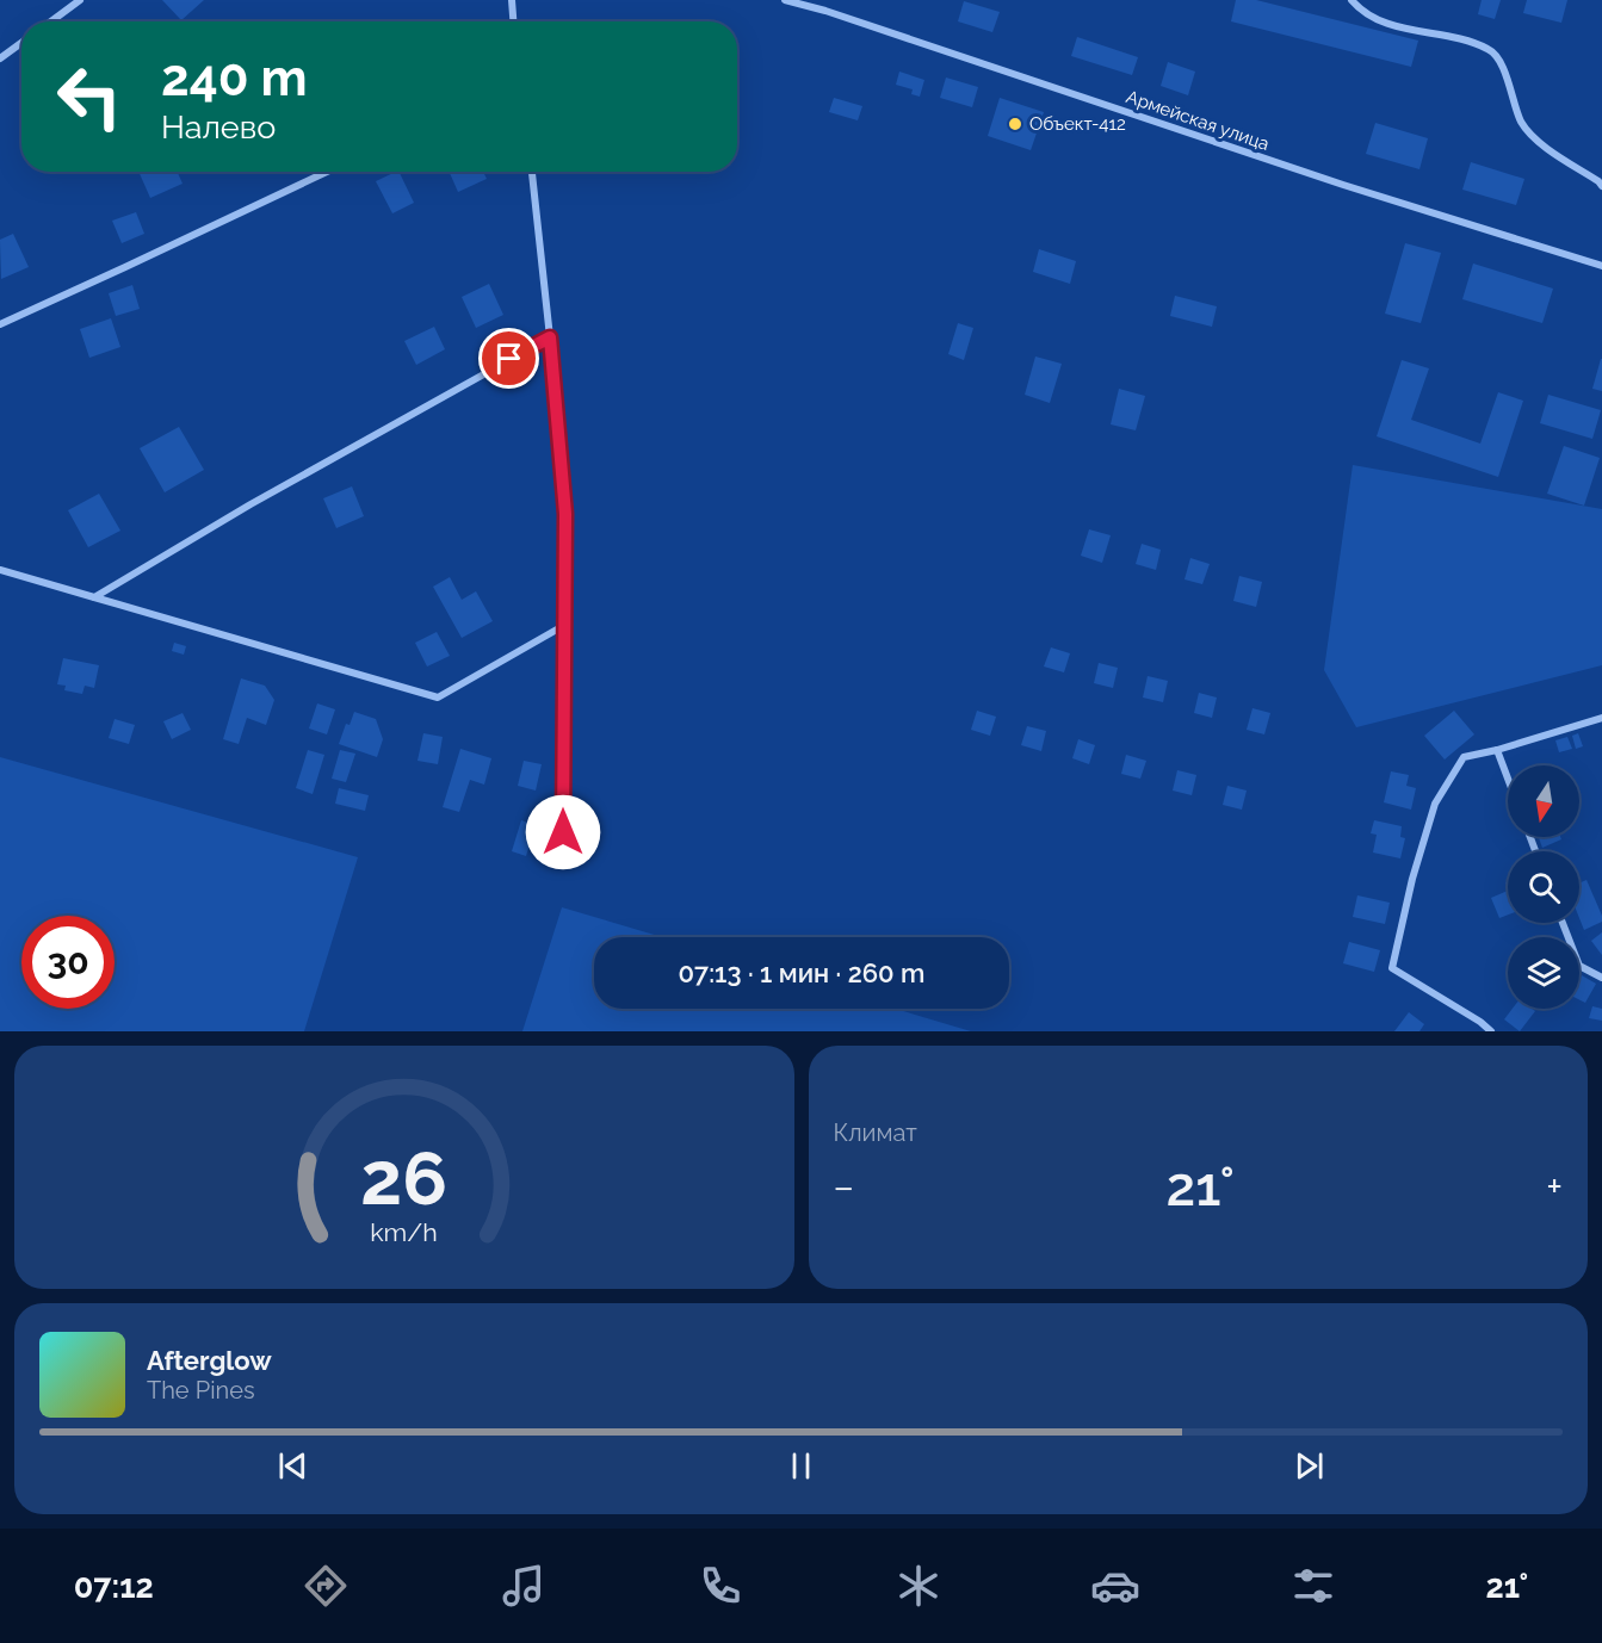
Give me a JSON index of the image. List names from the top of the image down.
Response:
{
  "streets": {
    "street": ["Армейская улица"]
  },
  "places": ["Объект-412"],
  "north": "bottom",
  "page": {
    "turn": ["240 m", "Налево"],
    "limit": "30",
    "trip": "07:13 · 1 мин · 260 m",
    "tile": "Климат",
    "heat": ["−", "21°", "+"],
    "song": ["Afterglow", "The Pines"],
    "tabs": ["07:12", "21°"],
    "gauge": ["26", "km/h"]
  }
}
